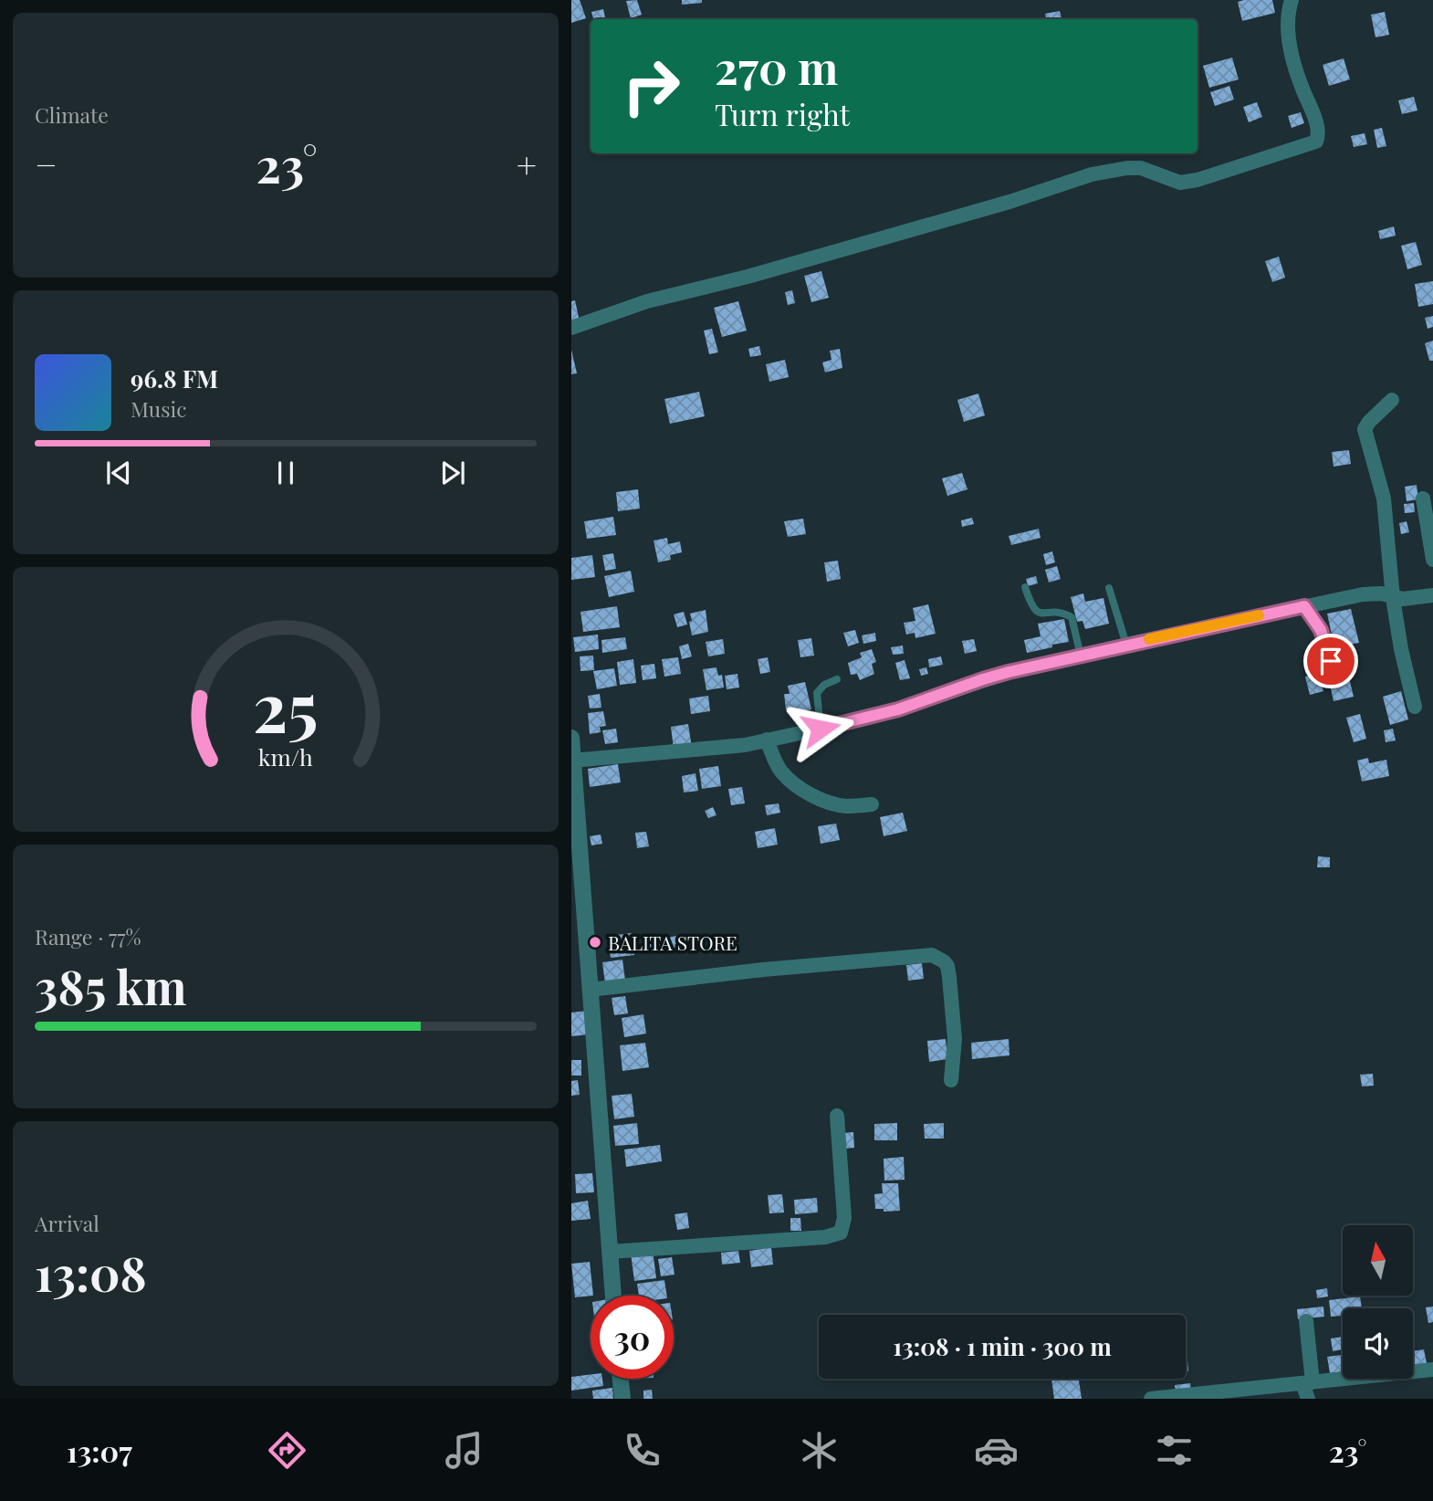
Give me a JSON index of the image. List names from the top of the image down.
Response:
{
  "places": ["BALITA STORE"],
  "north": "top",
  "page": {
    "tile": [
      "Climate",
      ["Range · 77%", "385 km"],
      ["Arrival", "13:08"]
    ],
    "turn": ["270 m", "Turn right"],
    "heat": ["−", "23°", "+"],
    "song": ["96.8 FM", "Music"],
    "limit": "30",
    "trip": "13:08 · 1 min · 300 m",
    "tabs": ["13:07", "23°"],
    "gauge": ["25", "km/h"]
  }
}
